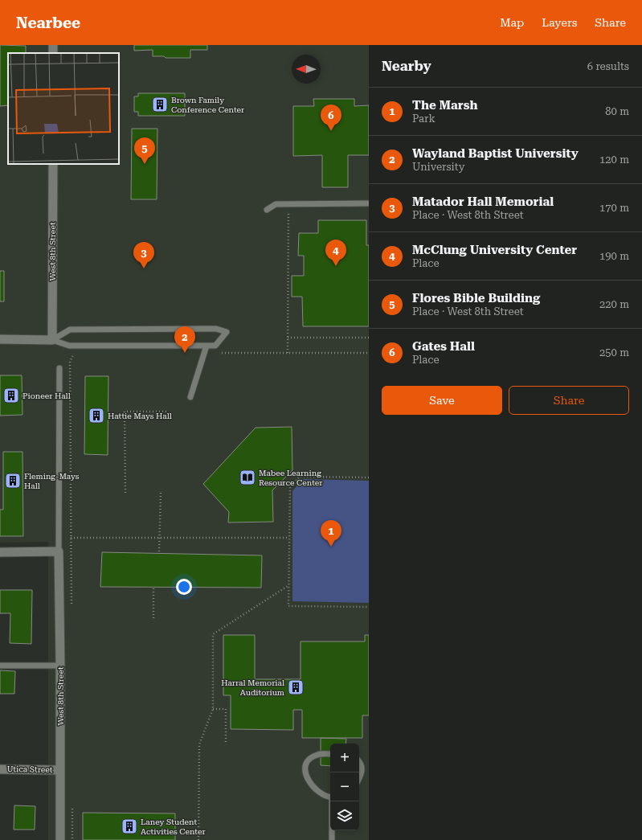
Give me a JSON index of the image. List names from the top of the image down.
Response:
{
  "streets": {
    "street": ["West 8th Street", "Utica Street"]
  },
  "crossings": [
    ["West 8th Street", "Utica Street"]
  ],
  "places": {
    "building": [
      "Brown Family Conference Center",
      "Pioneer Hall",
      "Hattie Mays Hall",
      "Fleming-Mays Hall",
      "Harral Memorial Auditorium",
      "Laney Student Activities Center"
    ],
    "library": ["Mabee Learning Resource Center"]
  },
  "north": "left",
  "page": {
    "header": "Nearbee",
    "nav": ["Map", "Layers", "Share"],
    "heading": ["Nearby", "6 results"],
    "list": [
      {
        "mark": "1",
        "name": "The Marsh",
        "note": "Park",
        "value": "80 m"
      },
      {
        "mark": "2",
        "name": "Wayland Baptist University",
        "note": "University",
        "value": "120 m"
      },
      {
        "mark": "3",
        "name": "Matador Hall Memorial",
        "note": "Place · West 8th Street",
        "value": "170 m"
      },
      {
        "mark": "4",
        "name": "McClung University Center",
        "note": "Place",
        "value": "190 m"
      },
      {
        "mark": "5",
        "name": "Flores Bible Building",
        "note": "Place · West 8th Street",
        "value": "220 m"
      },
      {
        "mark": "6",
        "name": "Gates Hall",
        "note": "Place",
        "value": "250 m"
      }
    ],
    "pins": [
      "6",
      "5",
      "4",
      "3",
      "2",
      "1"
    ],
    "buttons": ["Save", "Share"],
    "map_buttons": ["+", "−"]
  }
}
